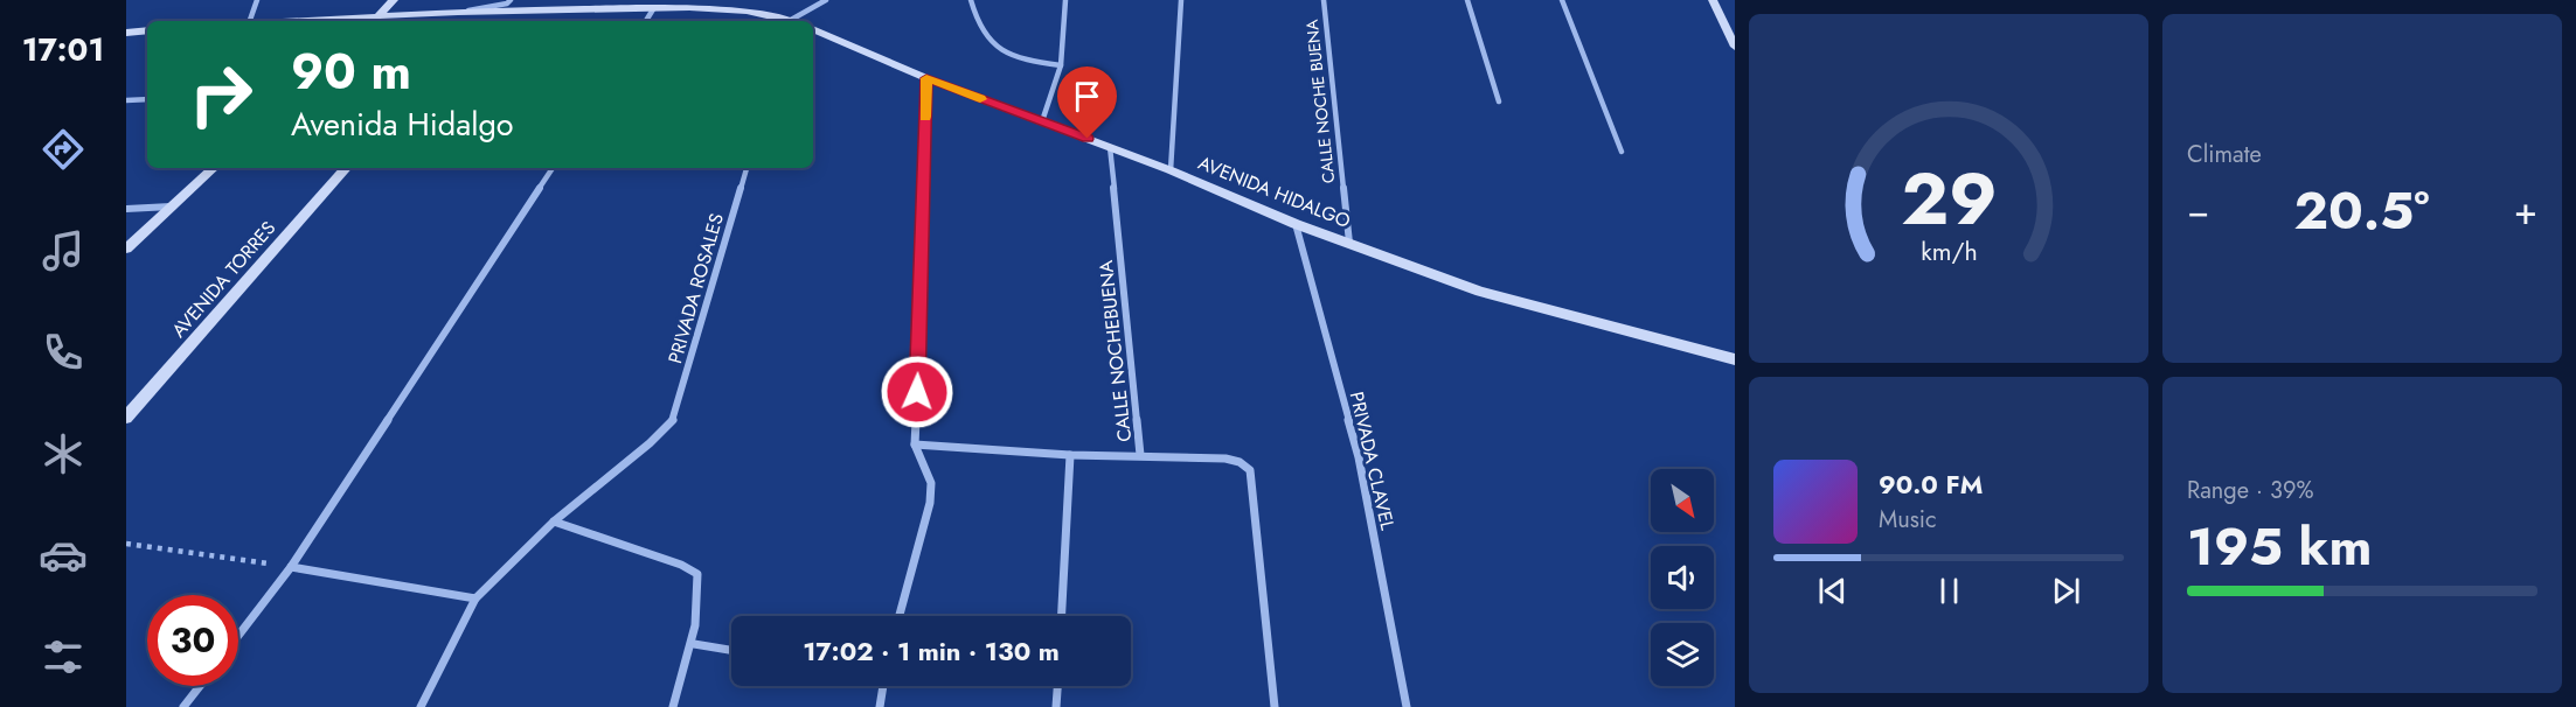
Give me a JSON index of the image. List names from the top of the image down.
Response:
{
  "streets": {
    "main road": ["AVENIDA HIDALGO", "AVENIDA TORRES"],
    "street": [
      "CALLE NOCHE BUENA",
      "PRIVADA ROSALES",
      "CALLE NOCHEBUENA",
      "PRIVADA CLAVEL"
    ]
  },
  "crossings": [
    ["CALLE NOCHE BUENA", "AVENIDA HIDALGO"],
    ["AVENIDA HIDALGO", "CALLE NOCHEBUENA"],
    ["AVENIDA HIDALGO", "PRIVADA CLAVEL"]
  ],
  "north": "bottom right",
  "page": {
    "tabs": "17:01",
    "tile": [
      "Climate",
      ["Range · 39%", "195 km"]
    ],
    "turn": ["90 m", "Avenida Hidalgo"],
    "heat": ["−", "20.5°", "+"],
    "song": ["90.0 FM", "Music"],
    "limit": "30",
    "trip": "17:02 · 1 min · 130 m",
    "gauge": ["29", "km/h"]
  }
}
